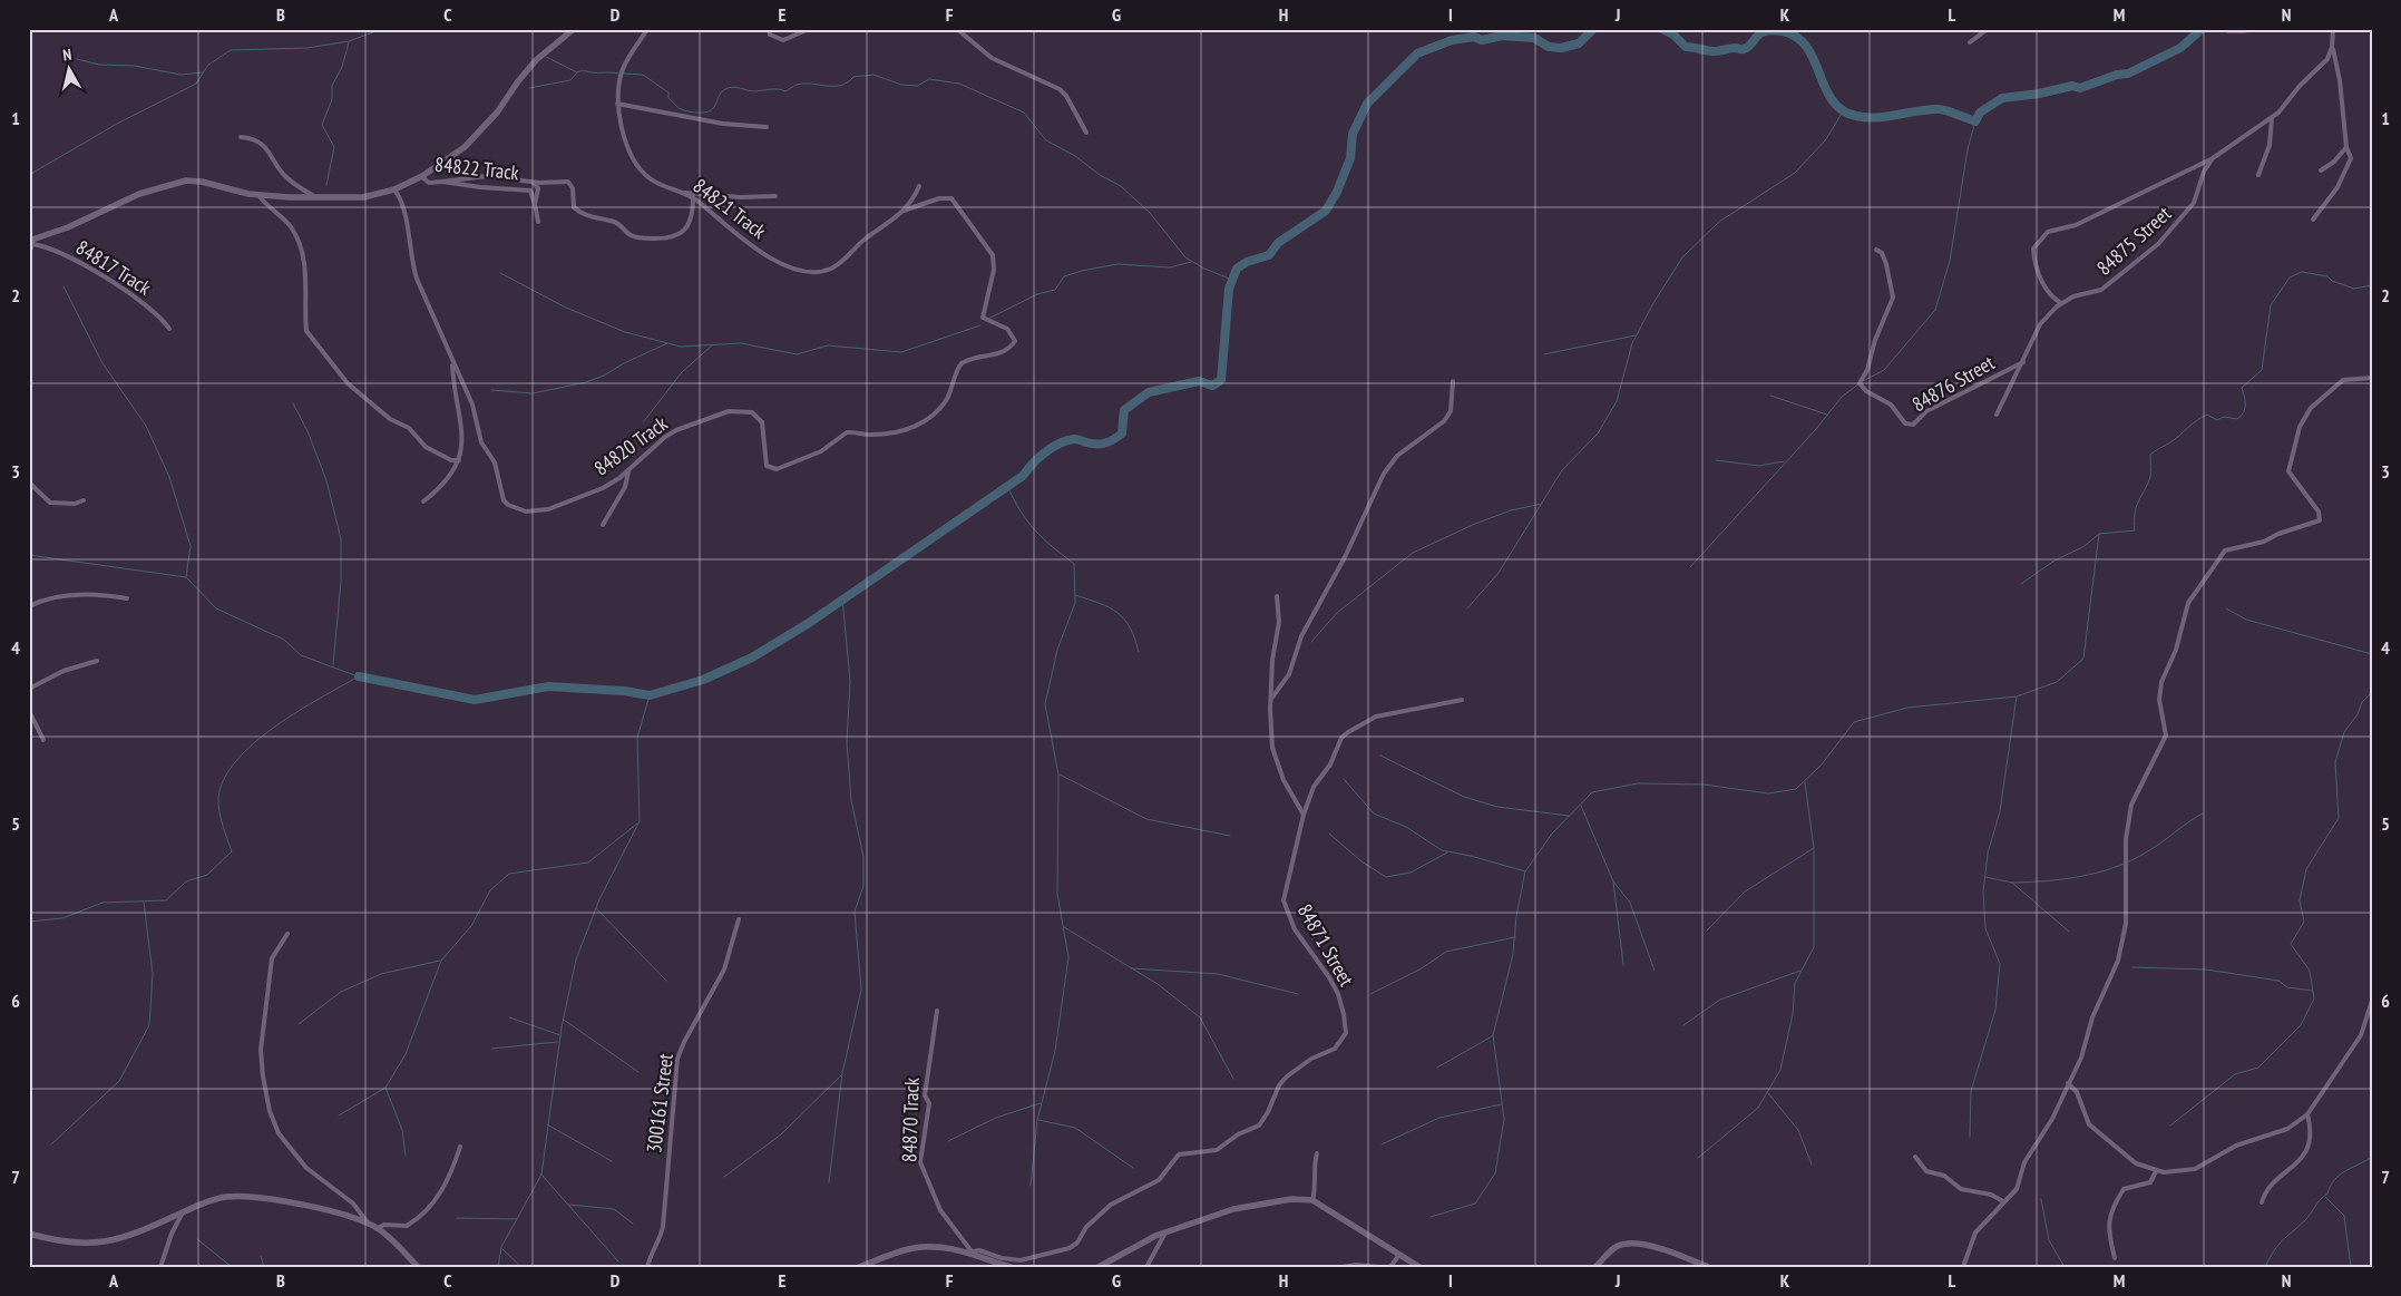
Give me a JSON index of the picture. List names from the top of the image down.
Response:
{
  "streets": {
    "street": [
      "84822 Track",
      "84821 Track",
      "84875 Street",
      "84817 Track",
      "84876 Street",
      "84820 Track",
      "84871 Street",
      "300161 Street",
      "84870 Track"
    ]
  },
  "crossings": [
    ["84821 Track", "84820 Track"],
    ["84875 Street", "84876 Street"],
    ["84871 Street", "84870 Track"]
  ],
  "north": "top",
  "grid": {
    "columns": [
      "A",
      "B",
      "C",
      "D",
      "E",
      "F",
      "G",
      "H",
      "I",
      "J",
      "K",
      "L",
      "M",
      "N"
    ],
    "rows": [
      "1",
      "2",
      "3",
      "4",
      "5",
      "6",
      "7"
    ]
  }
}
